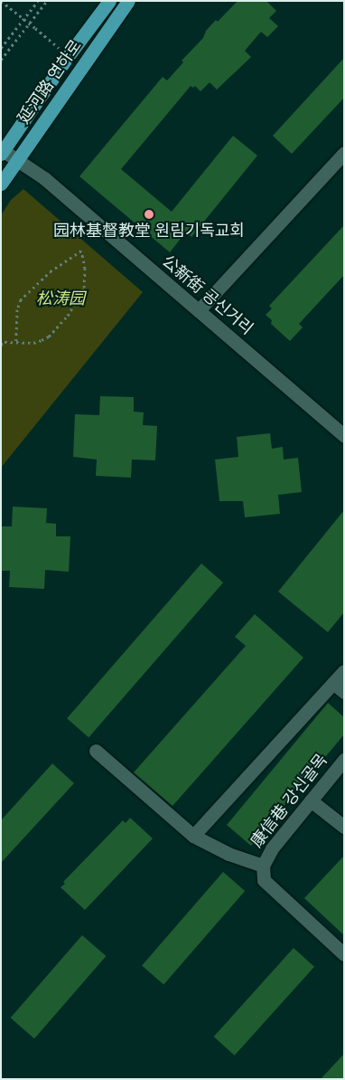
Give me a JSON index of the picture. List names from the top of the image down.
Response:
{
  "streets": {
    "main road": ["延河路 연하로"],
    "street": ["公新街 공신거리", "康信巷 강신골목"]
  },
  "crossings": [
    ["延河路 연하로", "公新街 공신거리"]
  ],
  "parks": ["松涛园"],
  "places": ["园林基督教堂 원림기독교회"]
}
